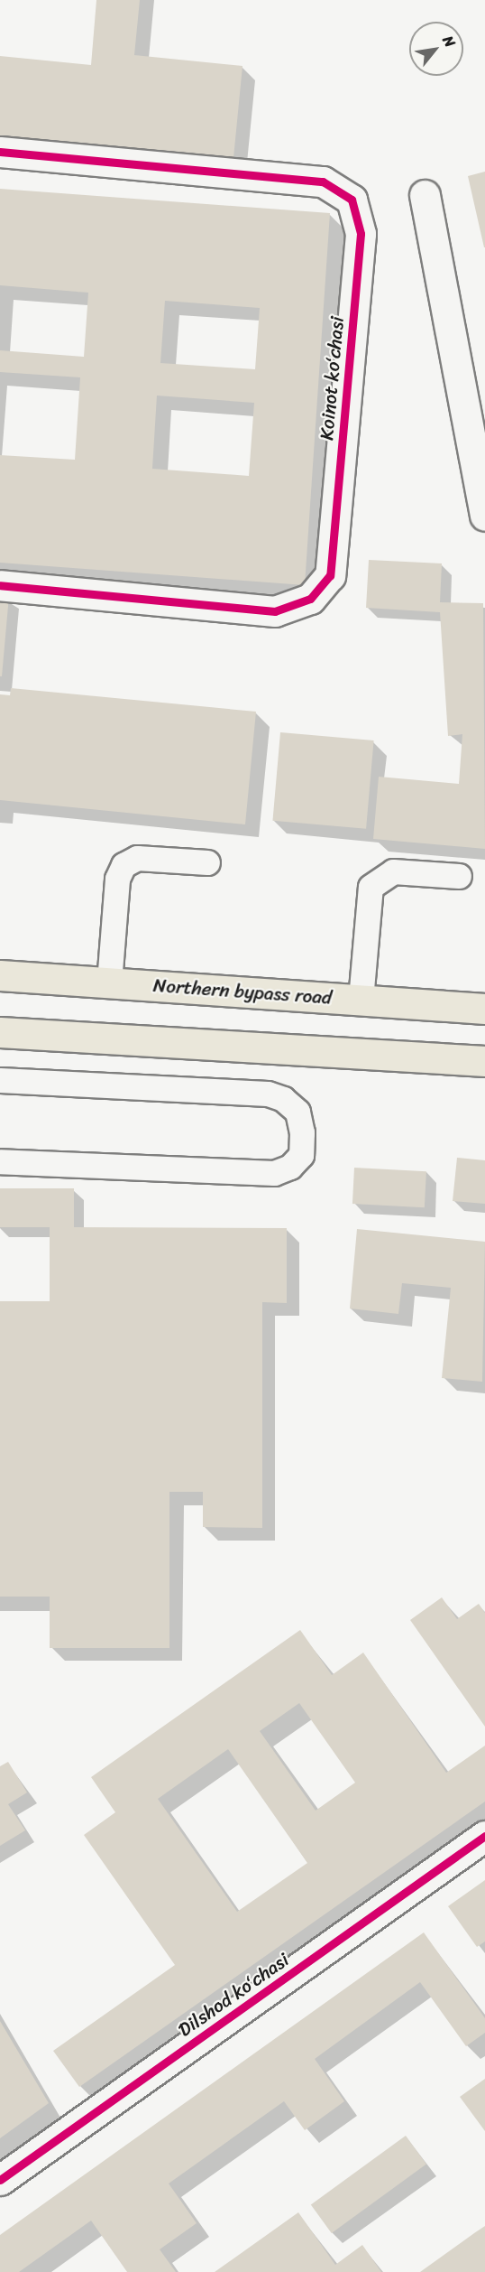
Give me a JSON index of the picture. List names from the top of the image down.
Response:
{
  "streets": {
    "main road": ["Northern bypass road"],
    "street": ["Koinot koʻchasi", "Dilshod koʻchasi"]
  },
  "north": "top right"
}
